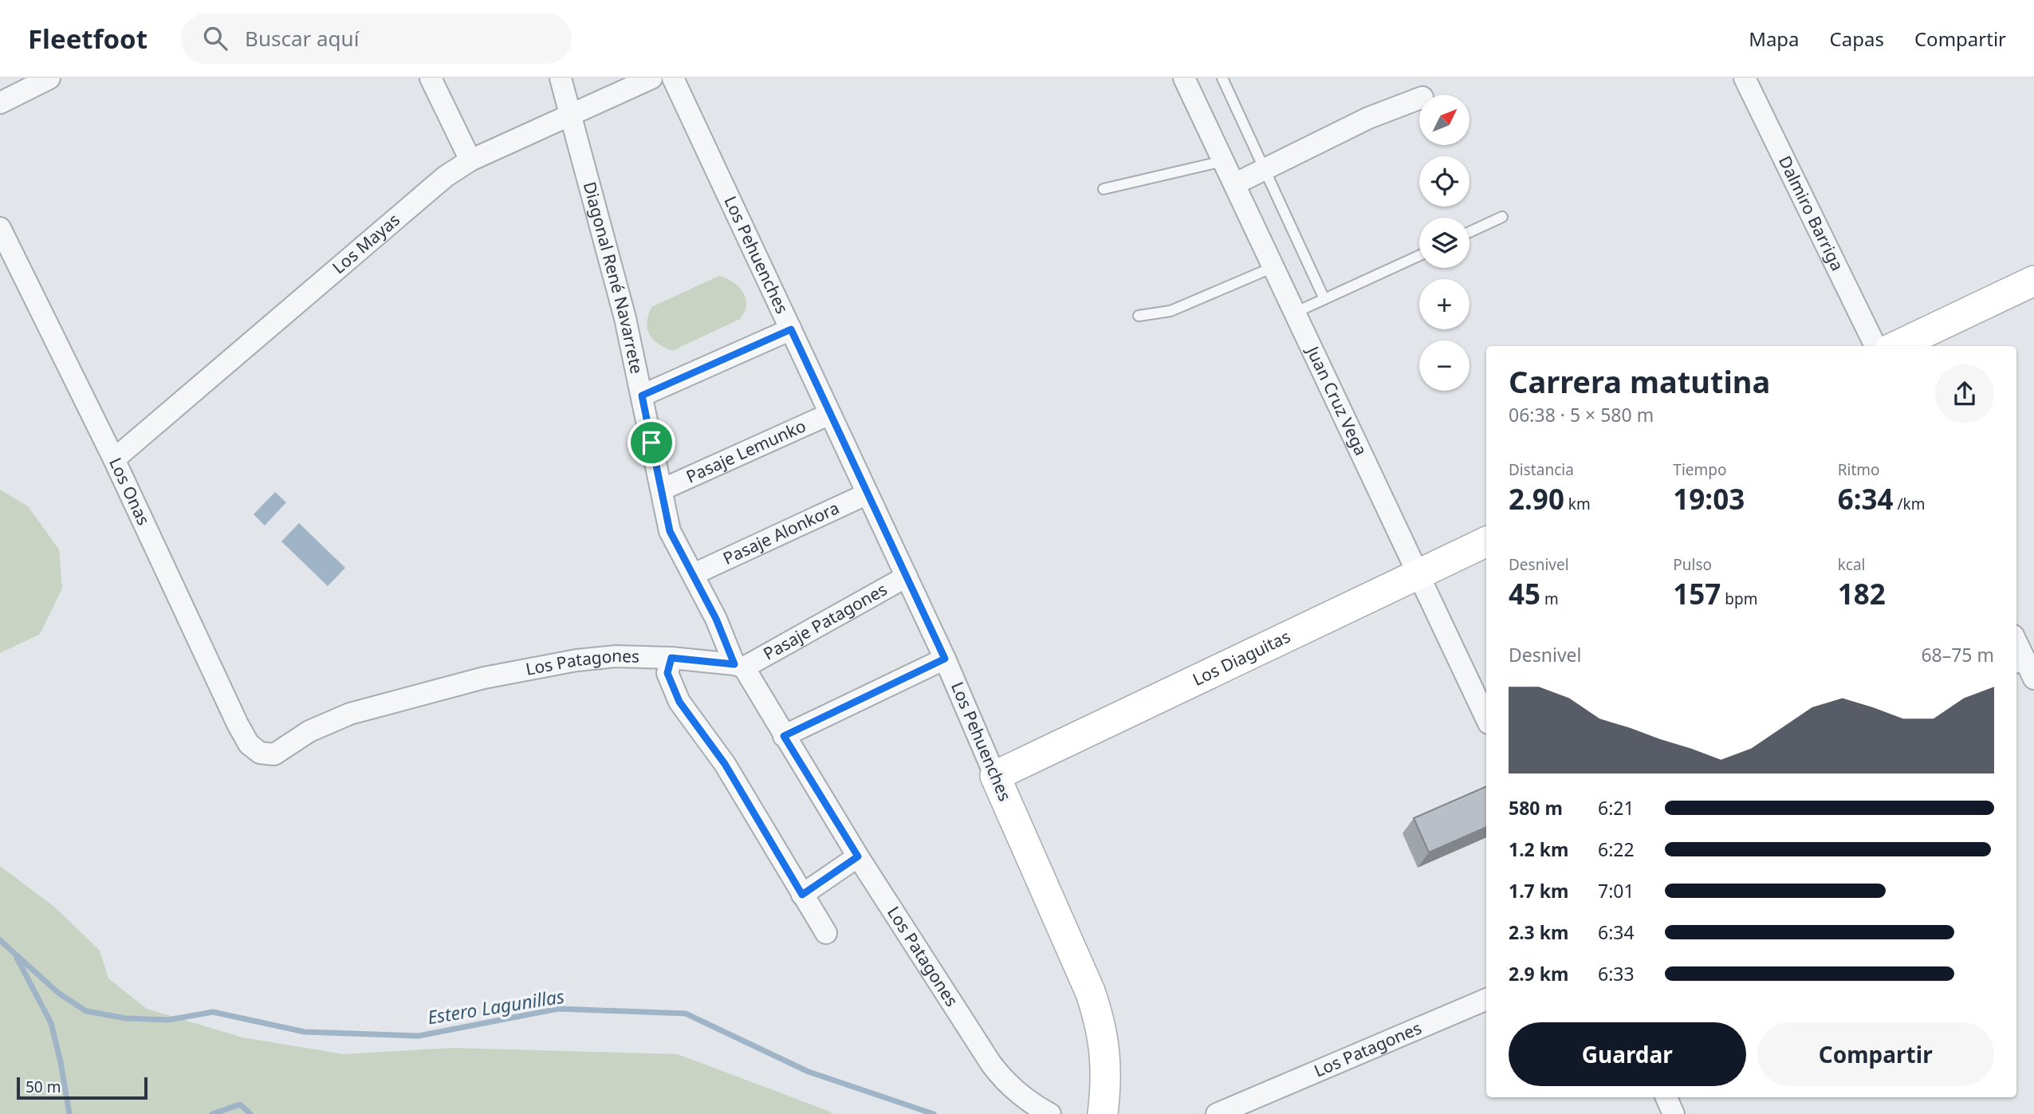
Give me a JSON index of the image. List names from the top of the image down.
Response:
{
  "streets": {
    "street": [
      "Dalmiro Barriga",
      "Los Mayas",
      "Los Pehuenches",
      "Diagonal René Navarrete",
      "Juan Cruz Vega",
      "Pasaje Lemunko",
      "Los Onas",
      "Pasaje Alonkora",
      "Pasaje Patagones",
      "Los Diaguitas",
      "Los Patagones"
    ]
  },
  "crossings": [
    ["Los Mayas", "Diagonal René Navarrete"],
    ["Los Mayas", "Los Onas"],
    ["Los Pehuenches", "Pasaje Lemunko"],
    ["Los Pehuenches", "Pasaje Alonkora"],
    ["Los Pehuenches", "Pasaje Patagones"],
    ["Los Pehuenches", "Los Diaguitas"],
    ["Diagonal René Navarrete", "Pasaje Lemunko"],
    ["Diagonal René Navarrete", "Pasaje Alonkora"],
    ["Diagonal René Navarrete", "Pasaje Patagones"],
    ["Diagonal René Navarrete", "Los Patagones"],
    ["Juan Cruz Vega", "Los Diaguitas"],
    ["Los Onas", "Los Patagones"],
    ["Pasaje Patagones", "Los Patagones"]
  ],
  "water": ["Estero Lagunillas"],
  "scale_bar": "50 m",
  "north": "top right",
  "page": {
    "header": "Fleetfoot",
    "search": "Buscar aquí",
    "nav": ["Mapa", "Capas", "Compartir"],
    "map_buttons": ["+", "−"],
    "heading": ["Carrera matutina", "06:38 · 5 × 580 m"],
    "stats": [
      ["Distancia", "2.90 km"],
      ["Tiempo", "19:03"],
      ["Ritmo", "6:34 /km"],
      ["Desnivel", "45 m"],
      ["Pulso", "157 bpm"],
      ["kcal", "182"]
    ],
    "chart": ["Desnivel", "68–75 m"],
    "list": [
      {
        "name": "580 m",
        "note": "6:21"
      },
      {
        "name": "1.2 km",
        "note": "6:22"
      },
      {
        "name": "1.7 km",
        "note": "7:01"
      },
      {
        "name": "2.3 km",
        "note": "6:34"
      },
      {
        "name": "2.9 km",
        "note": "6:33"
      }
    ],
    "buttons": ["Guardar", "Compartir"],
    "scale": "50 m"
  }
}
